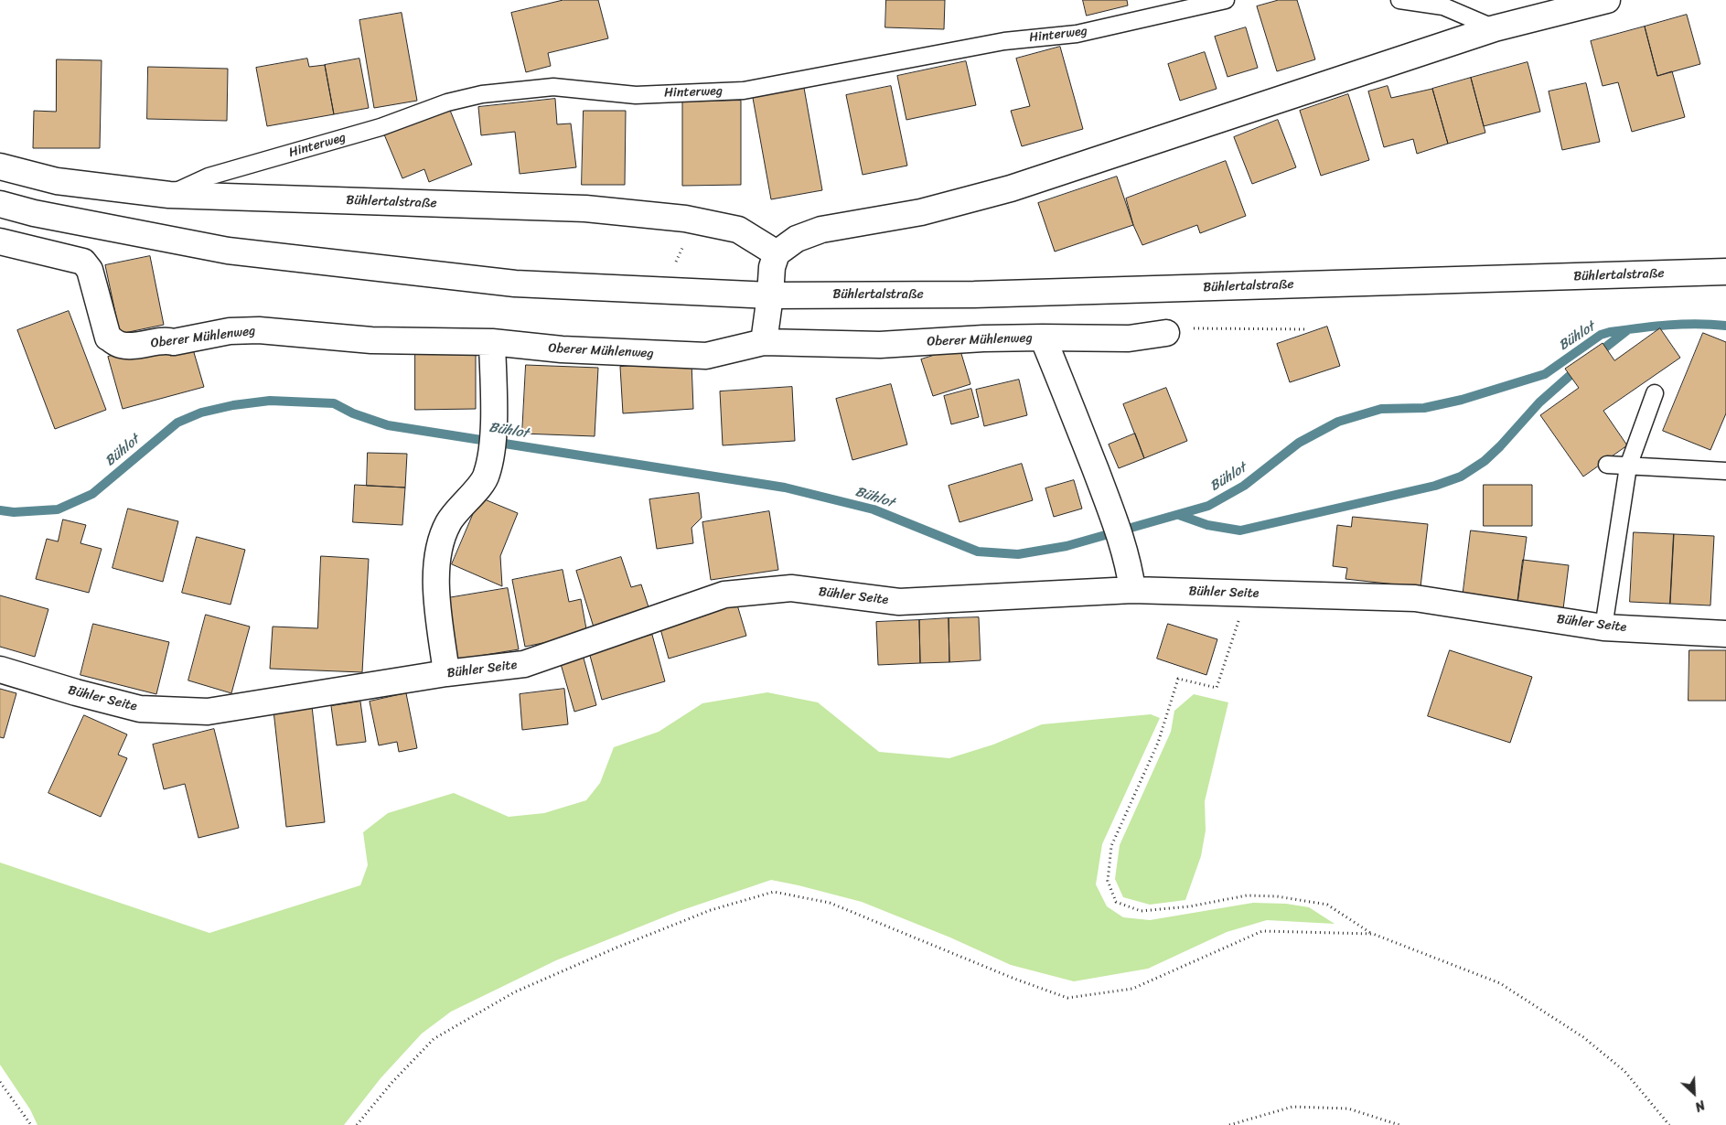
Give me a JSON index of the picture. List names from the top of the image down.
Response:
{
  "streets": {
    "street": ["Bühlertalstraße", "Oberer Mühlenweg", "Bühler Seite"],
    "lane": ["Hinterweg"]
  },
  "crossings": [
    ["Hinterweg", "Bühlertalstraße"],
    ["Oberer Mühlenweg", "Bühler Seite"]
  ],
  "water": ["Bühlot"],
  "north": "bottom right"
}
